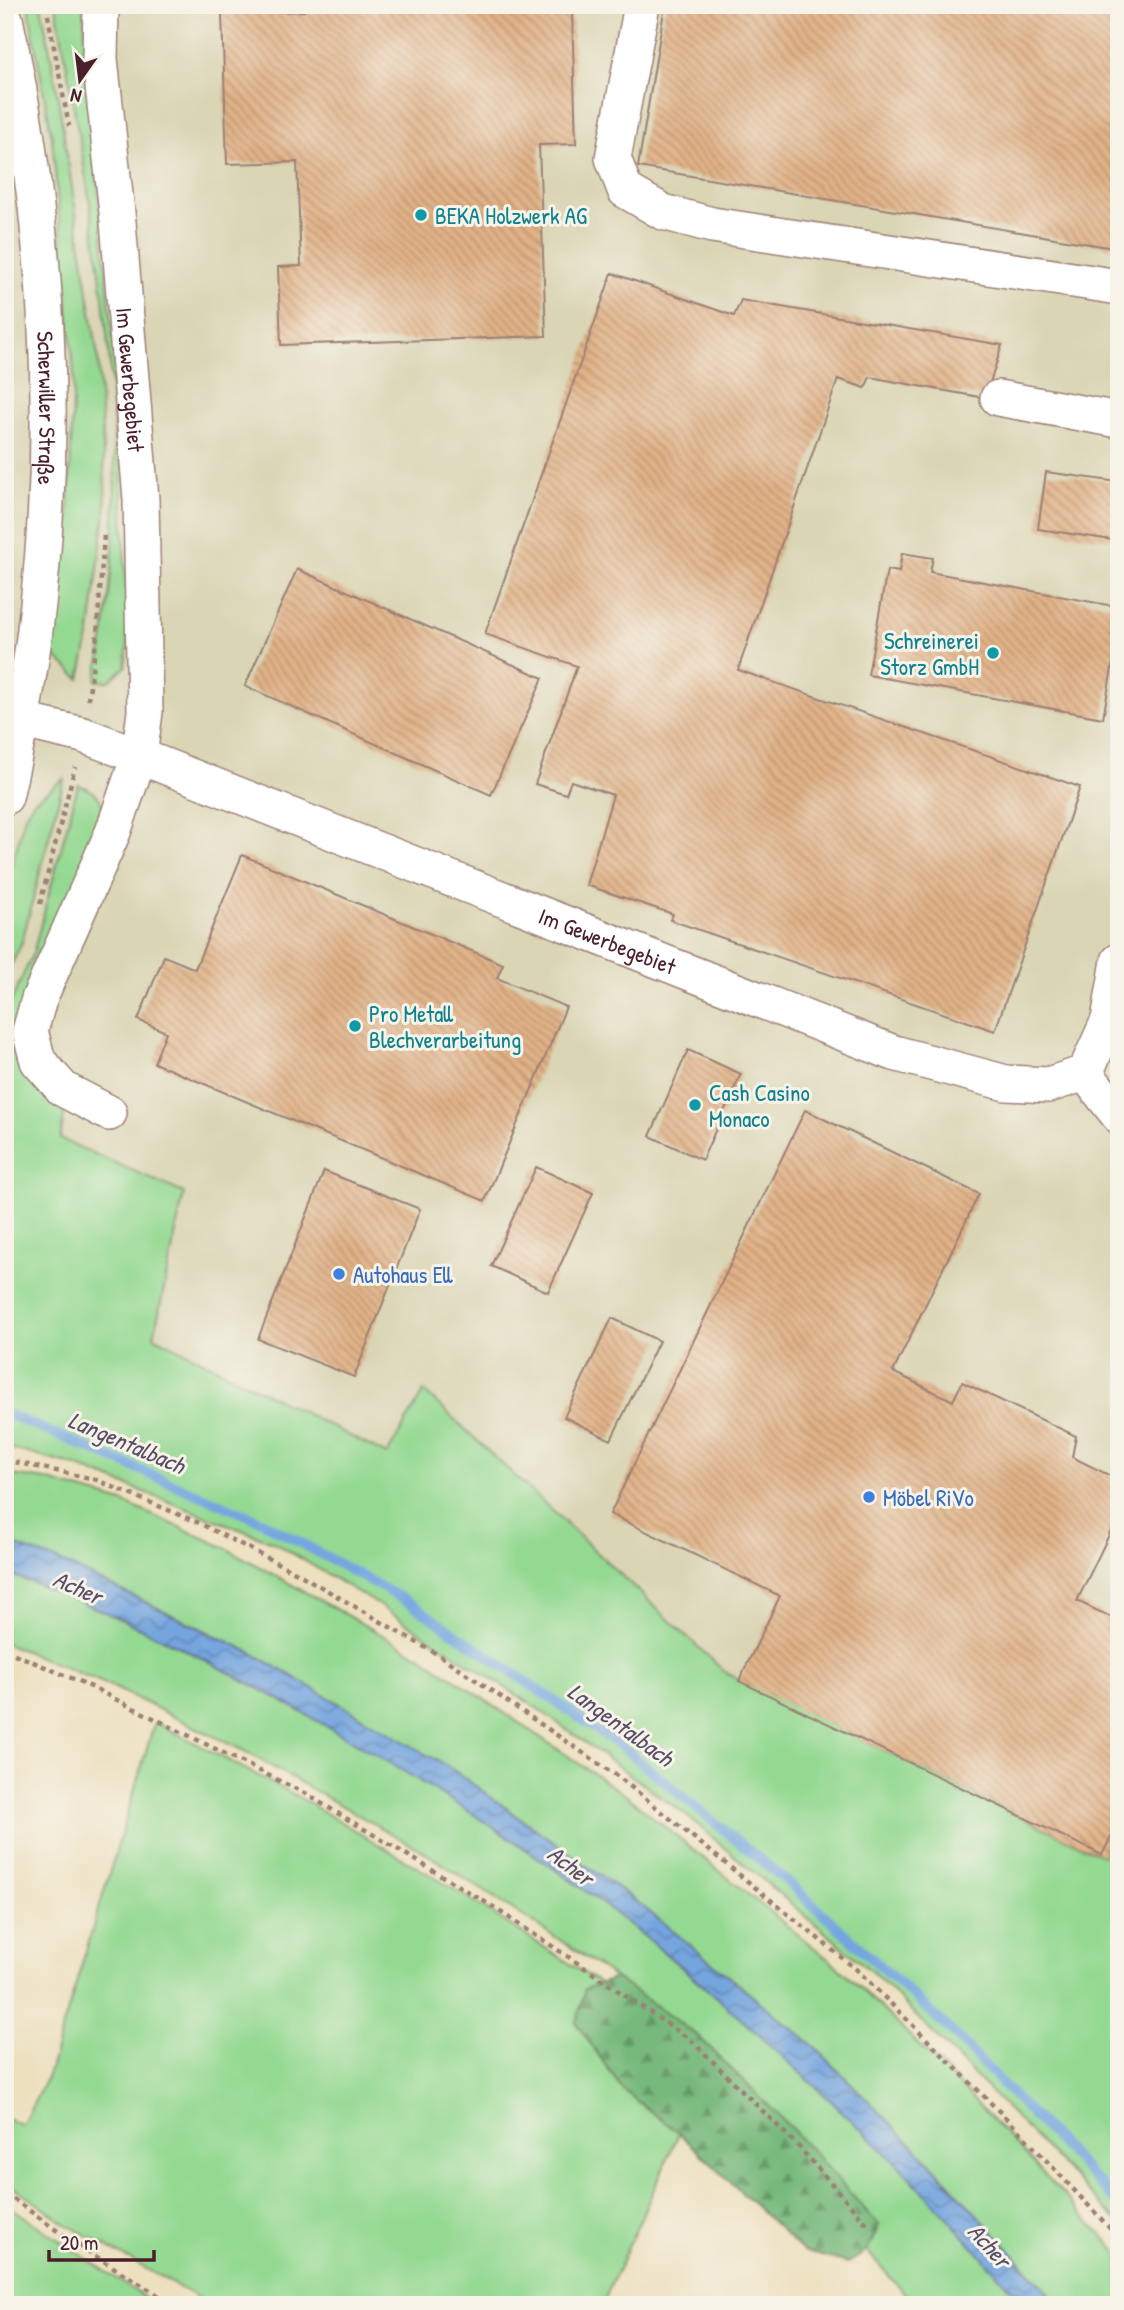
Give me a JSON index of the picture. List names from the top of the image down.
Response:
{
  "streets": {
    "street": ["Im Gewerbegebiet", "Scherwiller Straße"]
  },
  "crossings": [
    ["Im Gewerbegebiet", "Scherwiller Straße"]
  ],
  "water": ["Langentalbach", "Acher"],
  "places": [
    "BEKA Holzwerk AG",
    "Schreinerei Storz GmbH",
    "Pro Metall Blechverarbeitung",
    "Cash Casino Monaco",
    "Autohaus Ell",
    "Möbel RiVo"
  ],
  "scale_bar": "20 m",
  "north": "bottom"
}
